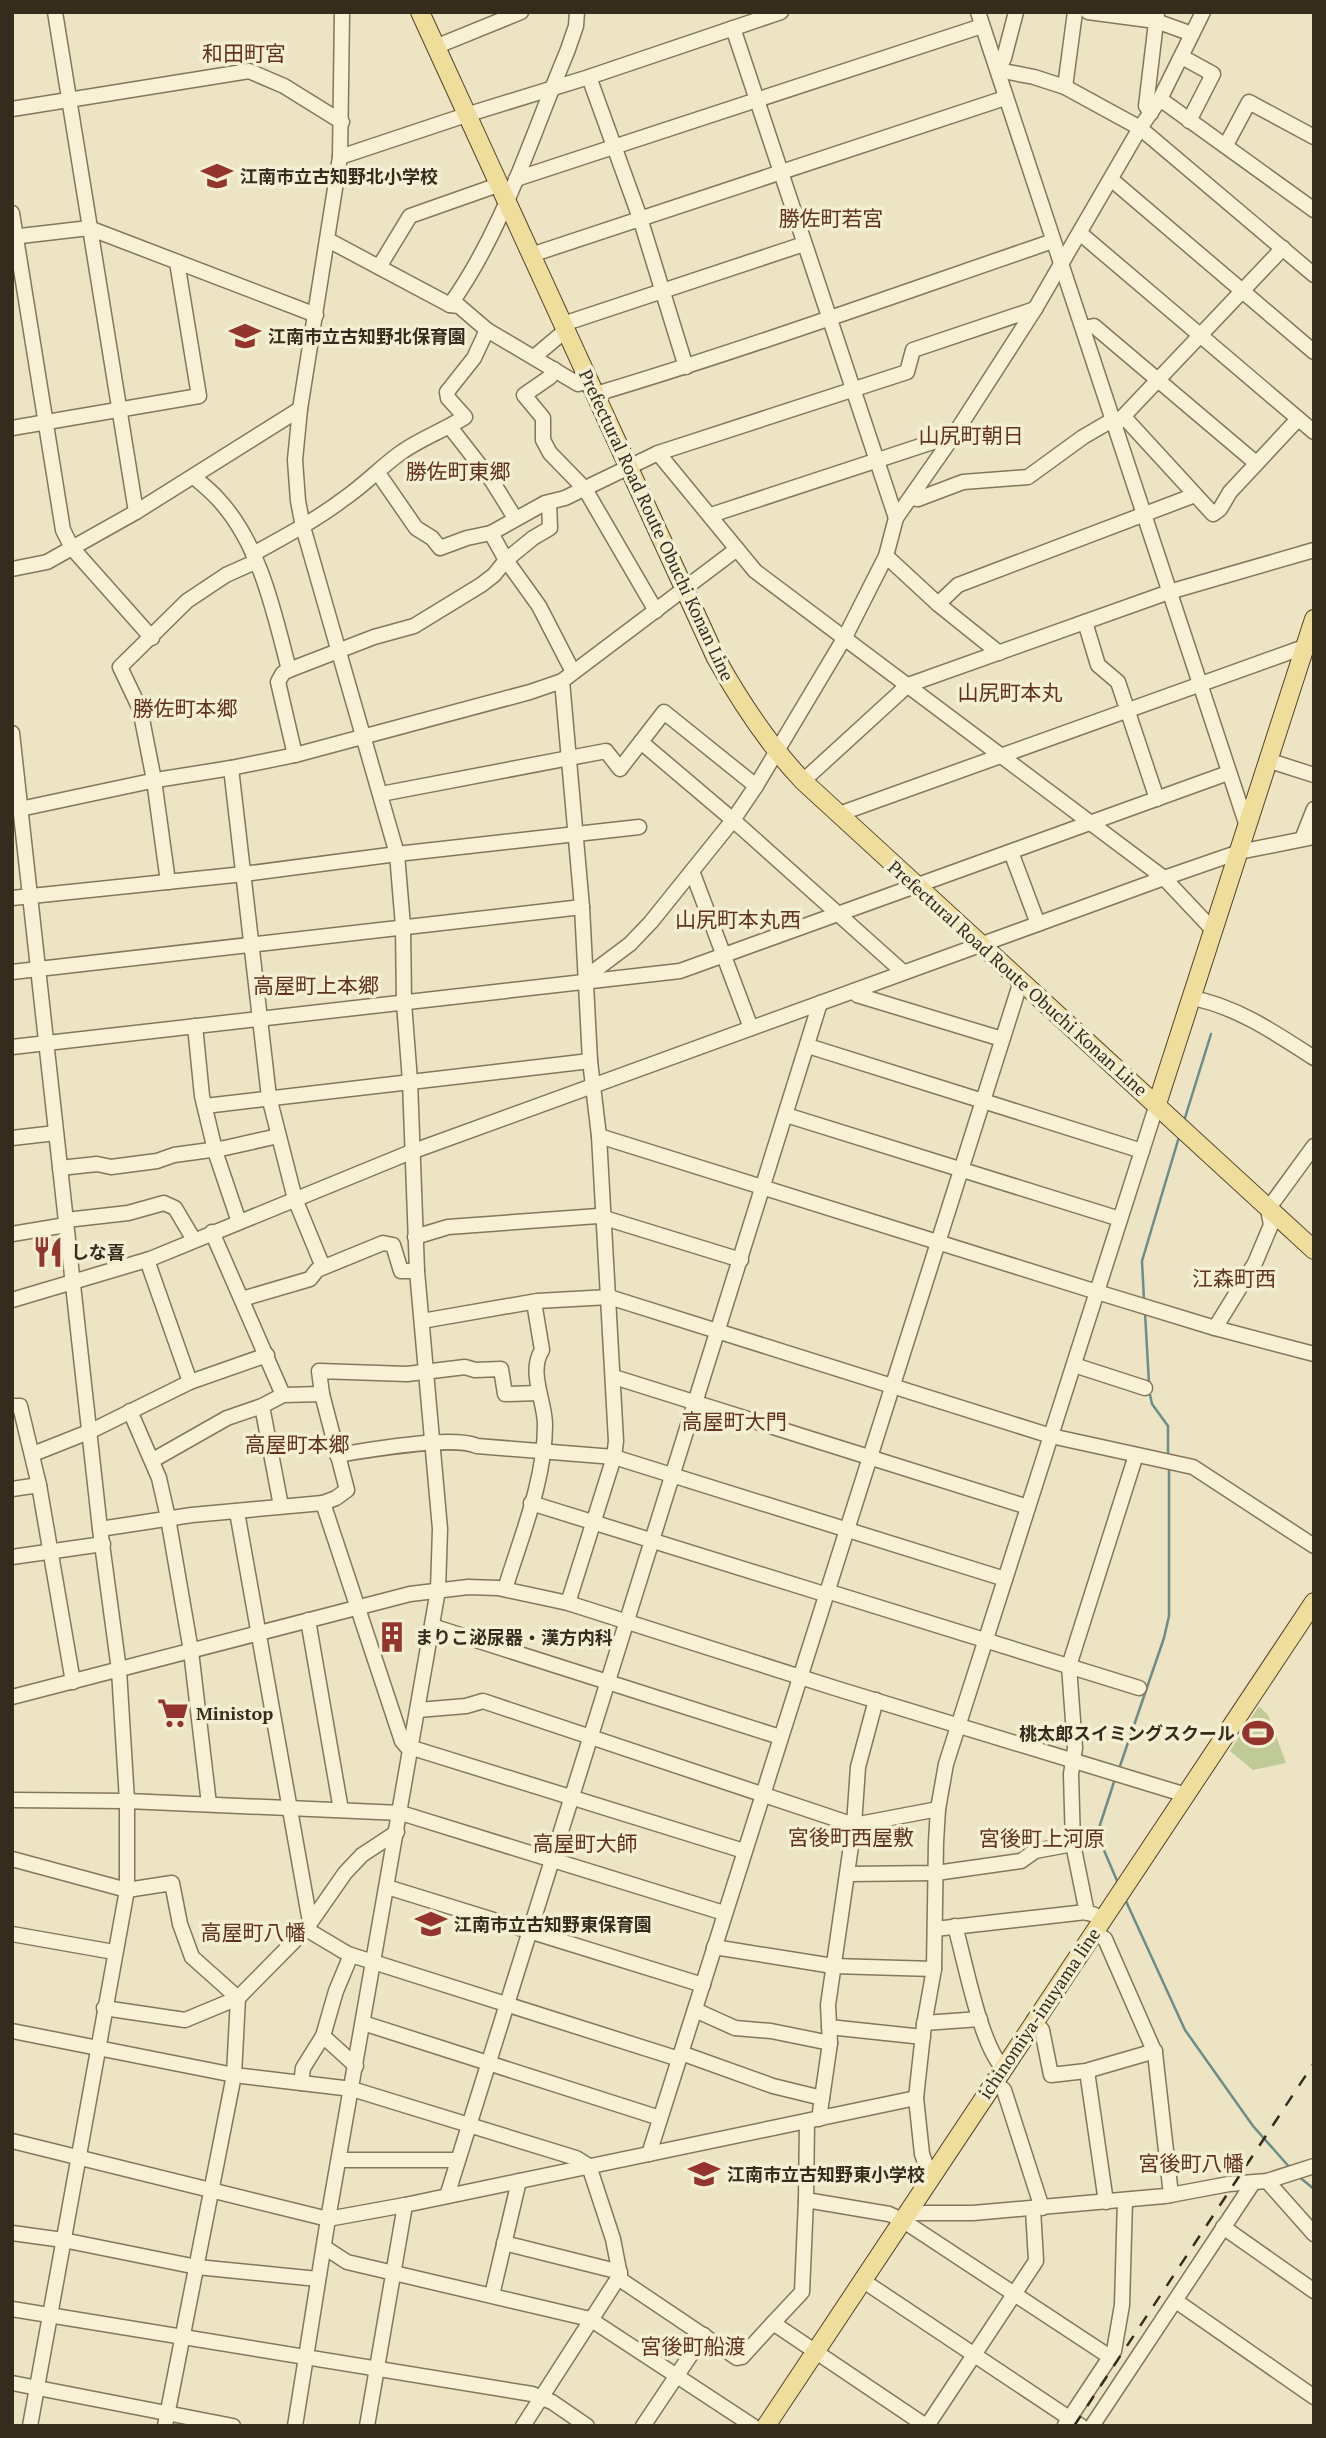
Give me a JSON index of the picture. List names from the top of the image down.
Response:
{
  "streets": {
    "main road": ["Prefectural Road Route Obuchi Konan Line", "ichinomiya-inuyama line"]
  },
  "districts": [
    "和田町宮",
    "勝佐町若宮",
    "山尻町朝日",
    "勝佐町東郷",
    "山尻町本丸",
    "勝佐町本郷",
    "山尻町本丸西",
    "高屋町上本郷",
    "江森町西",
    "高屋町大門",
    "高屋町本郷",
    "宮後町西屋敷",
    "宮後町上河原",
    "高屋町大師",
    "高屋町八幡",
    "宮後町八幡",
    "宮後町船渡"
  ],
  "places": {
    "school or university": [
      "江南市立古知野北小学校",
      "江南市立古知野北保育園",
      "江南市立古知野東保育園",
      "江南市立古知野東小学校"
    ],
    "restaurant": ["しな喜"],
    "building": ["まりこ泌尿器・漢方内科"],
    "supermarket": ["Ministop"],
    "sports": ["桃太郎スイミングスクール"]
  }
}
